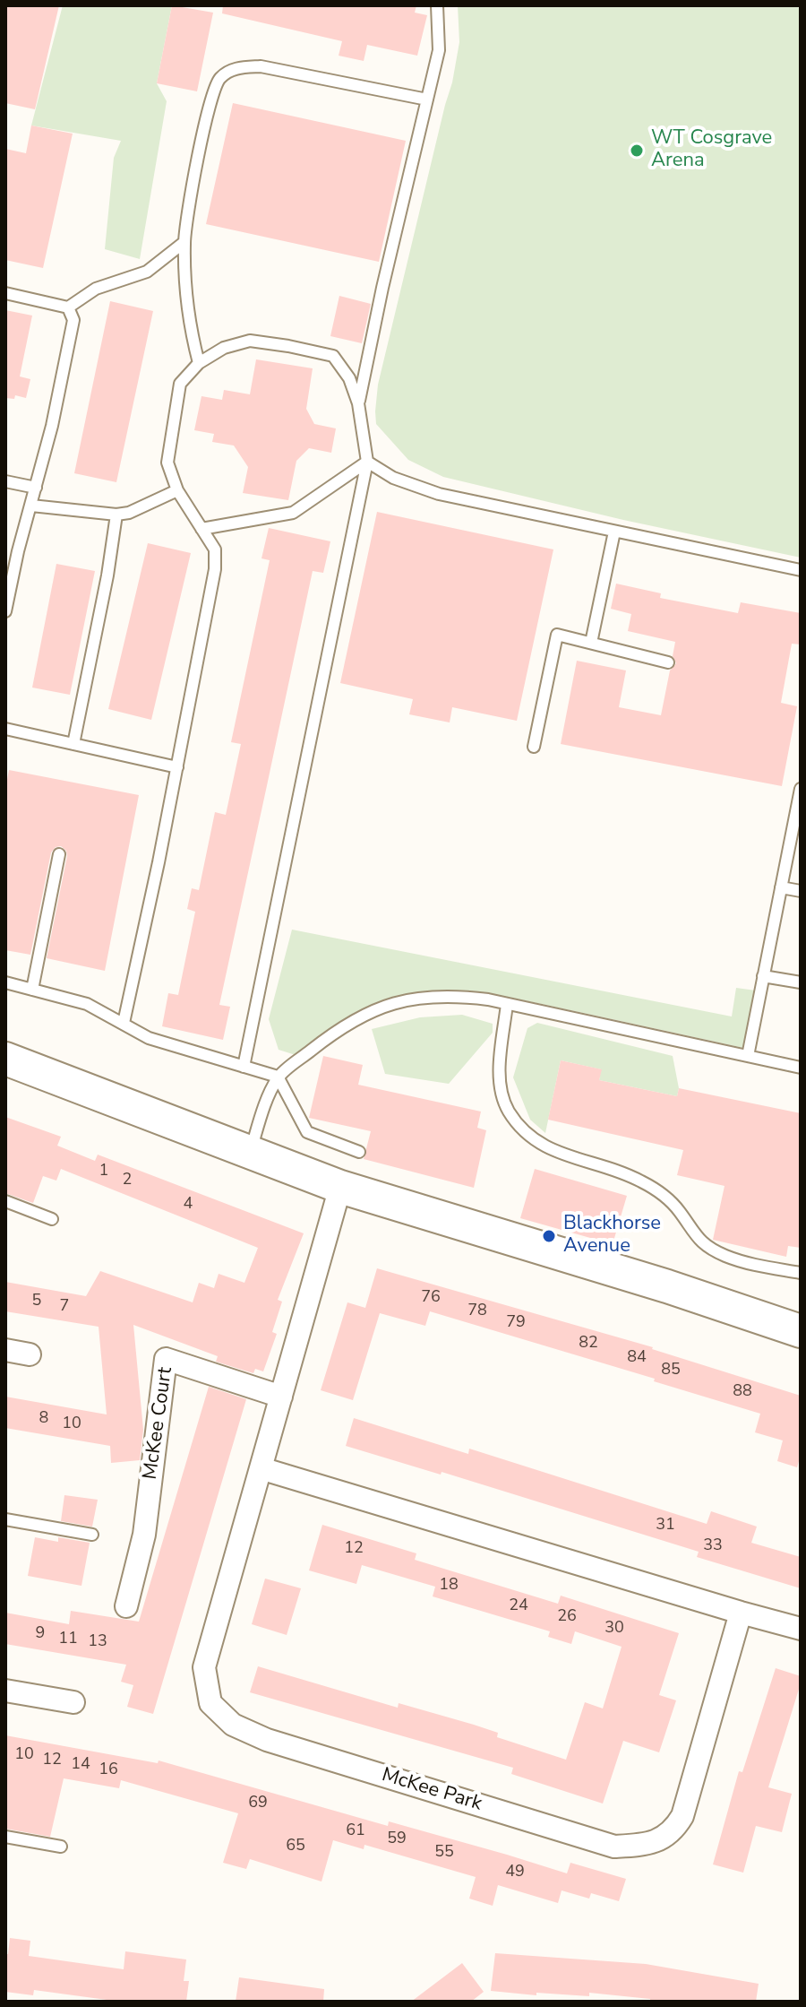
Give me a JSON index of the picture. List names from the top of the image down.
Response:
{
  "streets": {
    "street": ["McKee Court", "McKee Park"]
  },
  "crossings": [
    ["McKee Court", "McKee Park"]
  ],
  "places": ["WT Cosgrave Arena", "Blackhorse Avenue"],
  "house_numbers": [
    "1",
    "2",
    "4",
    "76",
    "5",
    "7",
    "78",
    "79",
    "82",
    "84",
    "85",
    "88",
    "8",
    "10",
    "31",
    "33",
    "12",
    "18",
    "24",
    "26",
    "30",
    "9",
    "11",
    "13",
    "10",
    "12",
    "14",
    "16",
    "69",
    "61",
    "59",
    "65",
    "55",
    "49"
  ]
}
